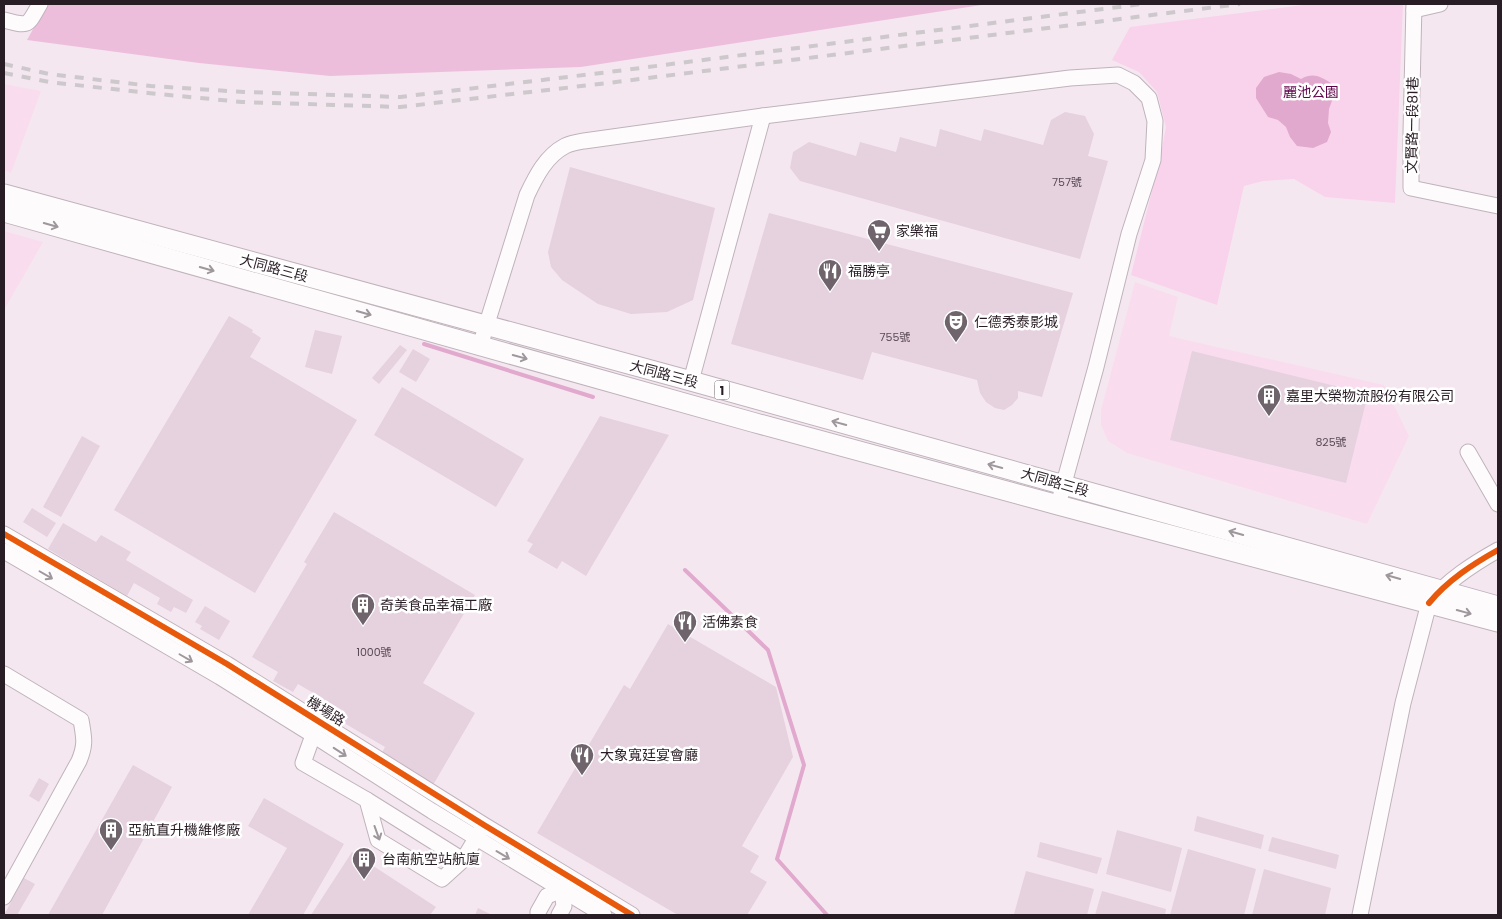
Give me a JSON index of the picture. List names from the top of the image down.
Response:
{
  "streets": {
    "main road": ["大同路三段", "1"],
    "street": ["文賢路一段81巷", "機場路"]
  },
  "crossings": [
    ["大同路三段", "1"]
  ],
  "parks": ["麗池公園"],
  "places": {
    "supermarket": ["家樂福"],
    "restaurant": ["福勝亭", "活佛素食", "大象寬廷宴會廳"],
    "theatre": ["仁德秀泰影城"],
    "building": [
      "嘉里大榮物流股份有限公司",
      "奇美食品幸福工廠",
      "亞航直升機維修廠",
      "台南航空站航廈"
    ]
  },
  "house_numbers": [
    "757號",
    "755號",
    "825號",
    "1000號"
  ]
}
